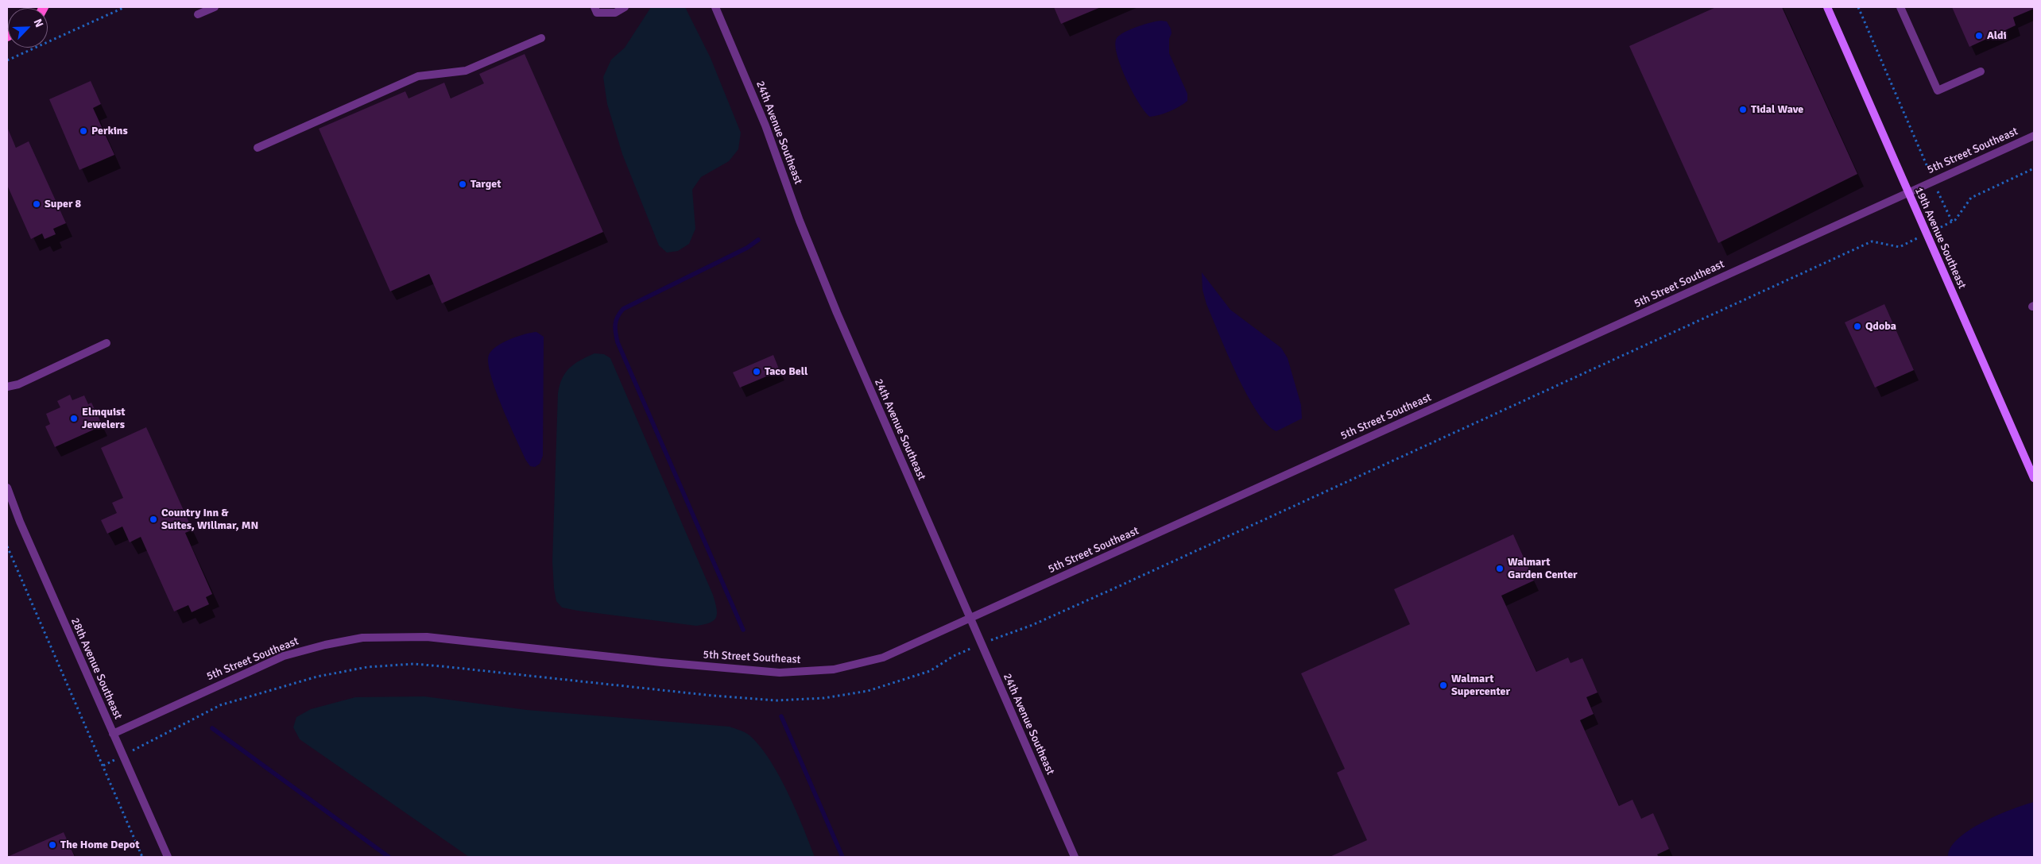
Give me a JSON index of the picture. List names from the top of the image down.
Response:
{
  "streets": {
    "main road": ["19th Avenue Southeast"],
    "street": ["24th Avenue Southeast", "5th Street Southeast", "28th Avenue Southeast"]
  },
  "crossings": [
    ["24th Avenue Southeast", "5th Street Southeast"],
    ["5th Street Southeast", "19th Avenue Southeast"],
    ["5th Street Southeast", "28th Avenue Southeast"]
  ],
  "places": [
    "Aldi",
    "Tidal Wave",
    "Perkins",
    "Target",
    "Super 8",
    "Qdoba",
    "Taco Bell",
    "Elmquist Jewelers",
    "Country Inn & Suites, Willmar, MN",
    "Walmart Garden Center",
    "Walmart Supercenter",
    "The Home Depot"
  ],
  "north": "top right"
}
